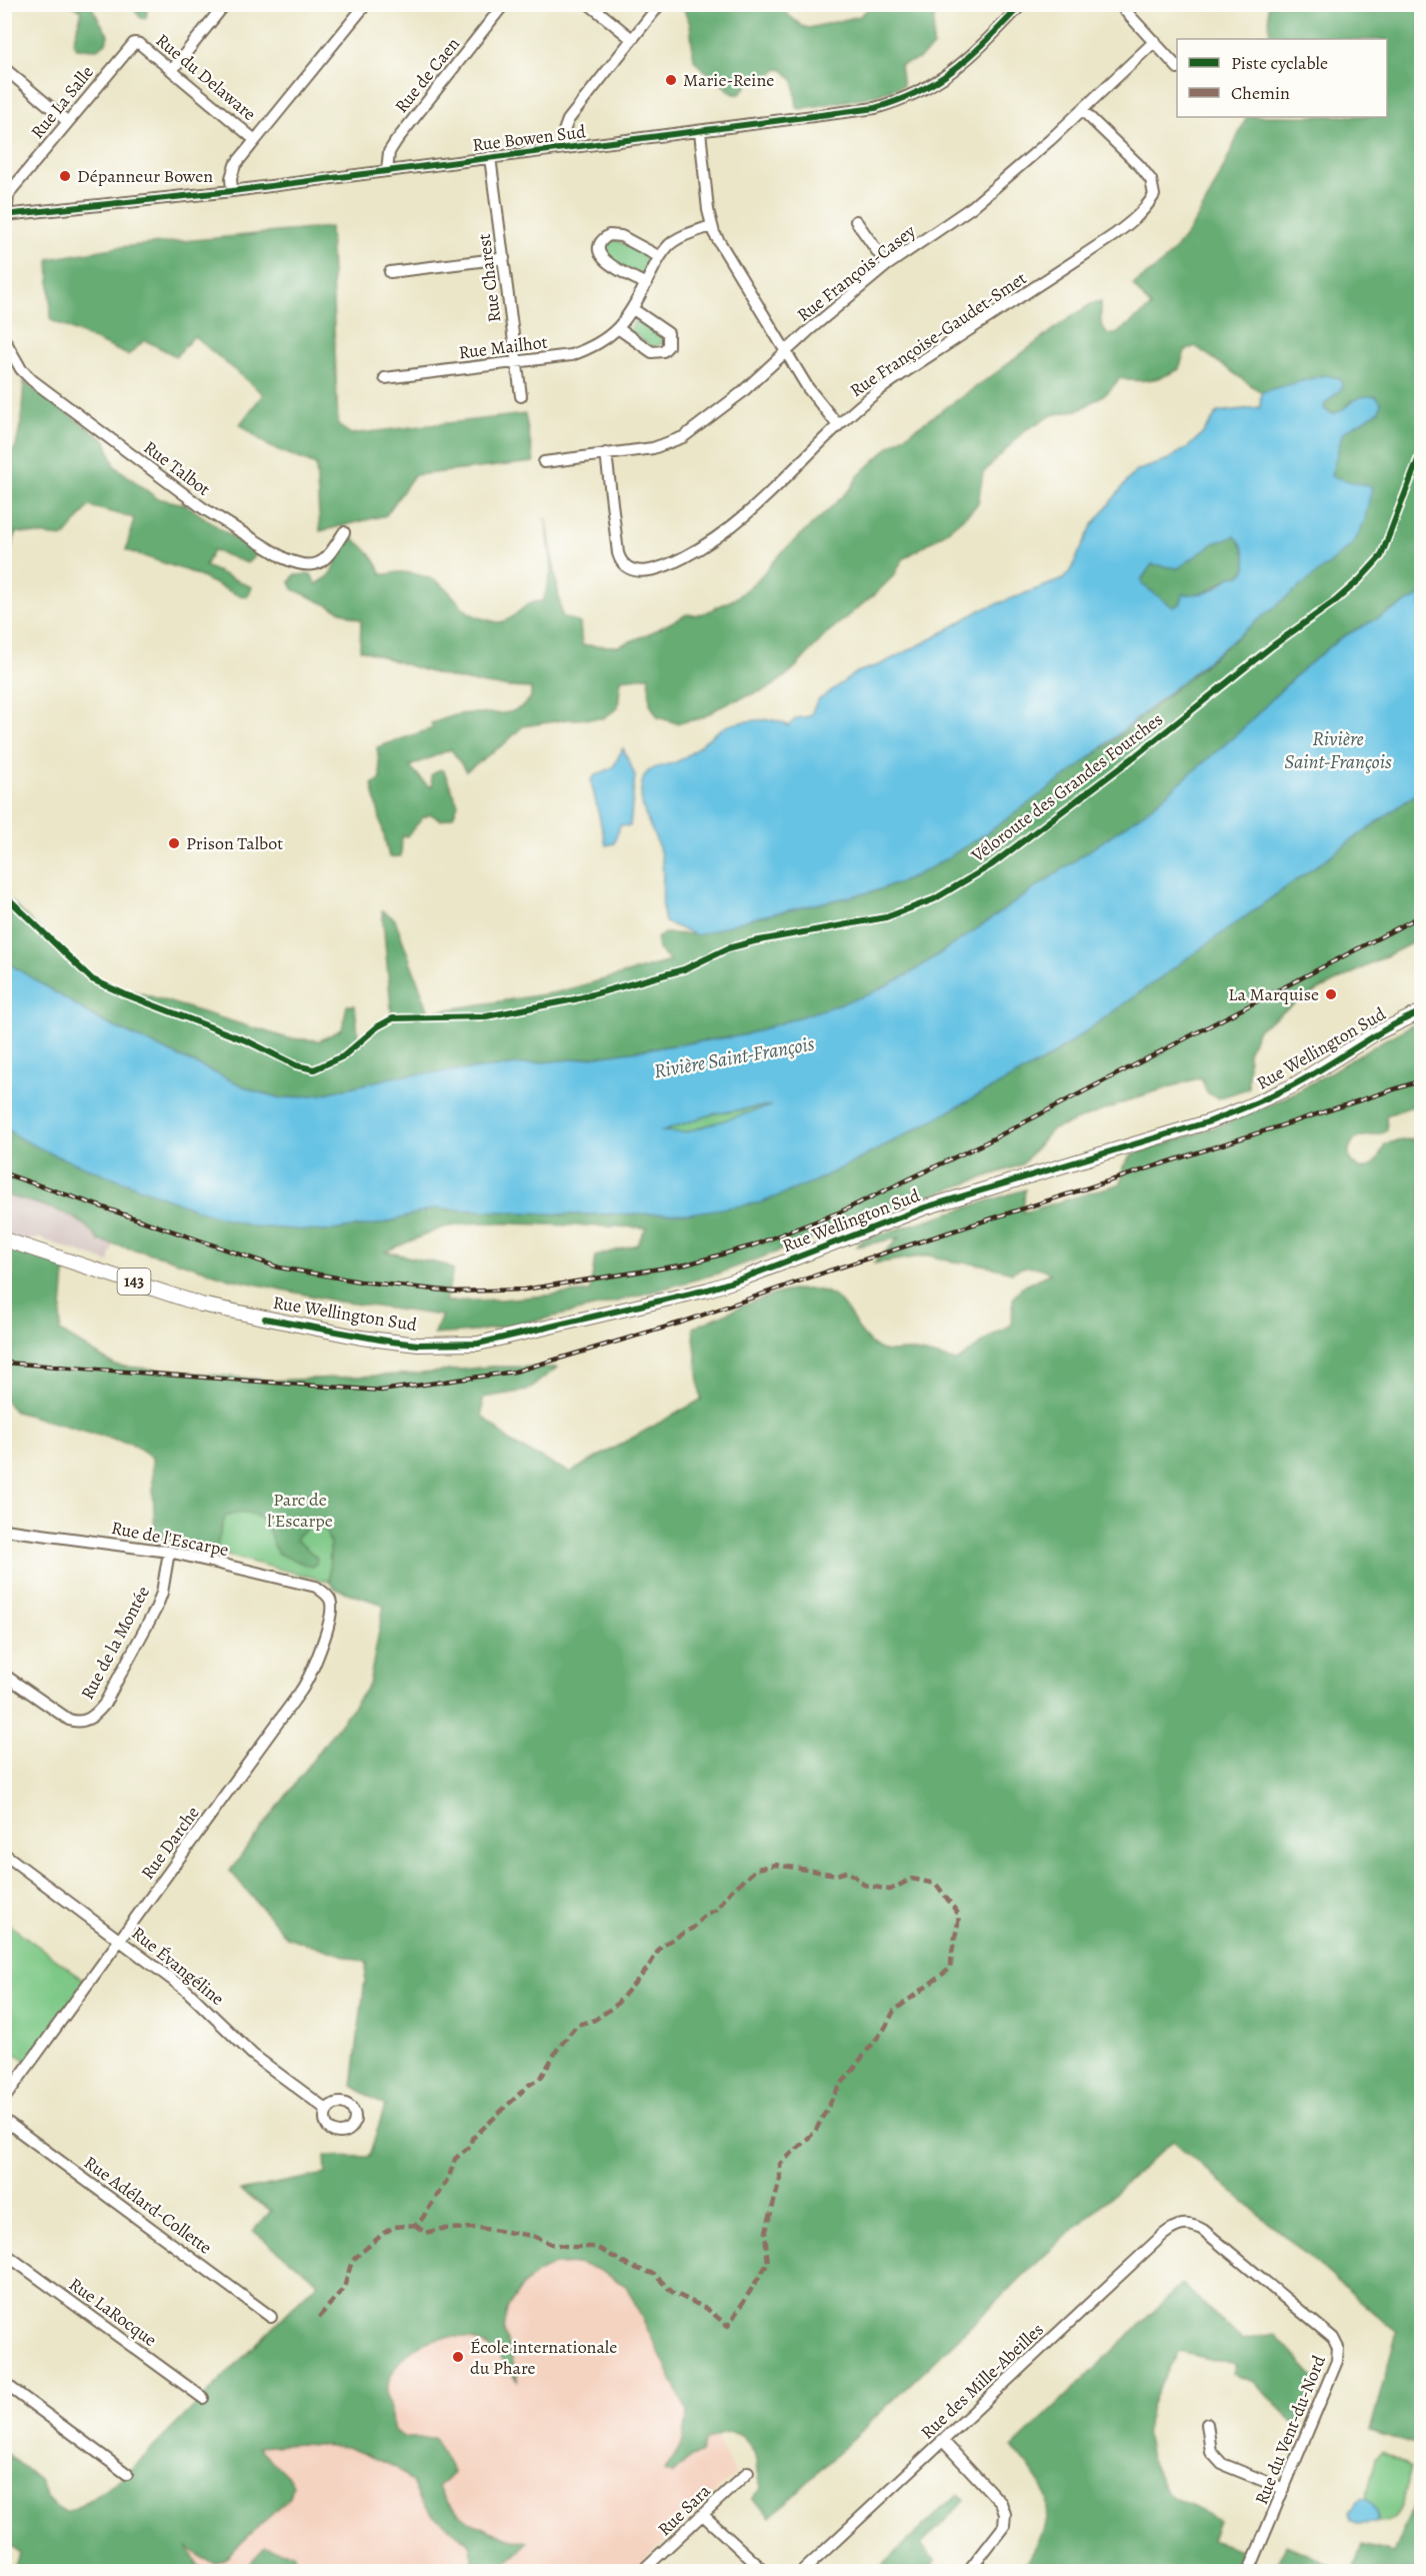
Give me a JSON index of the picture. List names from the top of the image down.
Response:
{
  "streets": {
    "main road": ["Rue Wellington Sud", "143"],
    "street": [
      "Rue de Caen",
      "Rue du Delaware",
      "Rue La Salle",
      "Rue Bowen Sud",
      "Rue François-Casey",
      "Rue Charest",
      "Rue Françoise-Gaudet-Smet",
      "Rue Mailhot",
      "Rue Talbot",
      "Rue de l'Escarpe",
      "Rue de la Montée",
      "Rue Darche",
      "Rue Évangéline",
      "Rue Adélard-Collette",
      "Rue LaRocque",
      "Rue des Mille-Abeilles",
      "Rue du Vent-du-Nord",
      "Rue Sara"
    ],
    "cycle path": ["Véloroute des Grandes Fourches"]
  },
  "crossings": [
    ["Rue de Caen", "Rue Bowen Sud"],
    ["Rue du Delaware", "Rue La Salle"],
    ["Rue La Salle", "Rue Bowen Sud"],
    ["Rue Bowen Sud", "Rue Charest"],
    ["Rue François-Casey", "Rue Françoise-Gaudet-Smet"],
    ["Rue Charest", "Rue Mailhot"],
    ["Rue de l'Escarpe", "Rue de la Montée"],
    ["Rue de l'Escarpe", "Rue Darche"],
    ["Rue Darche", "Rue Évangéline"],
    ["Rue des Mille-Abeilles", "Rue du Vent-du-Nord"]
  ],
  "water": ["Rivière Saint-François"],
  "parks": ["Parc de l'Escarpe"],
  "places": [
    "Marie-Reine",
    "Dépanneur Bowen",
    "Prison Talbot",
    "La Marquise",
    "École internationale du Phare"
  ],
  "legend": ["Piste cyclable", "Chemin"]
}
